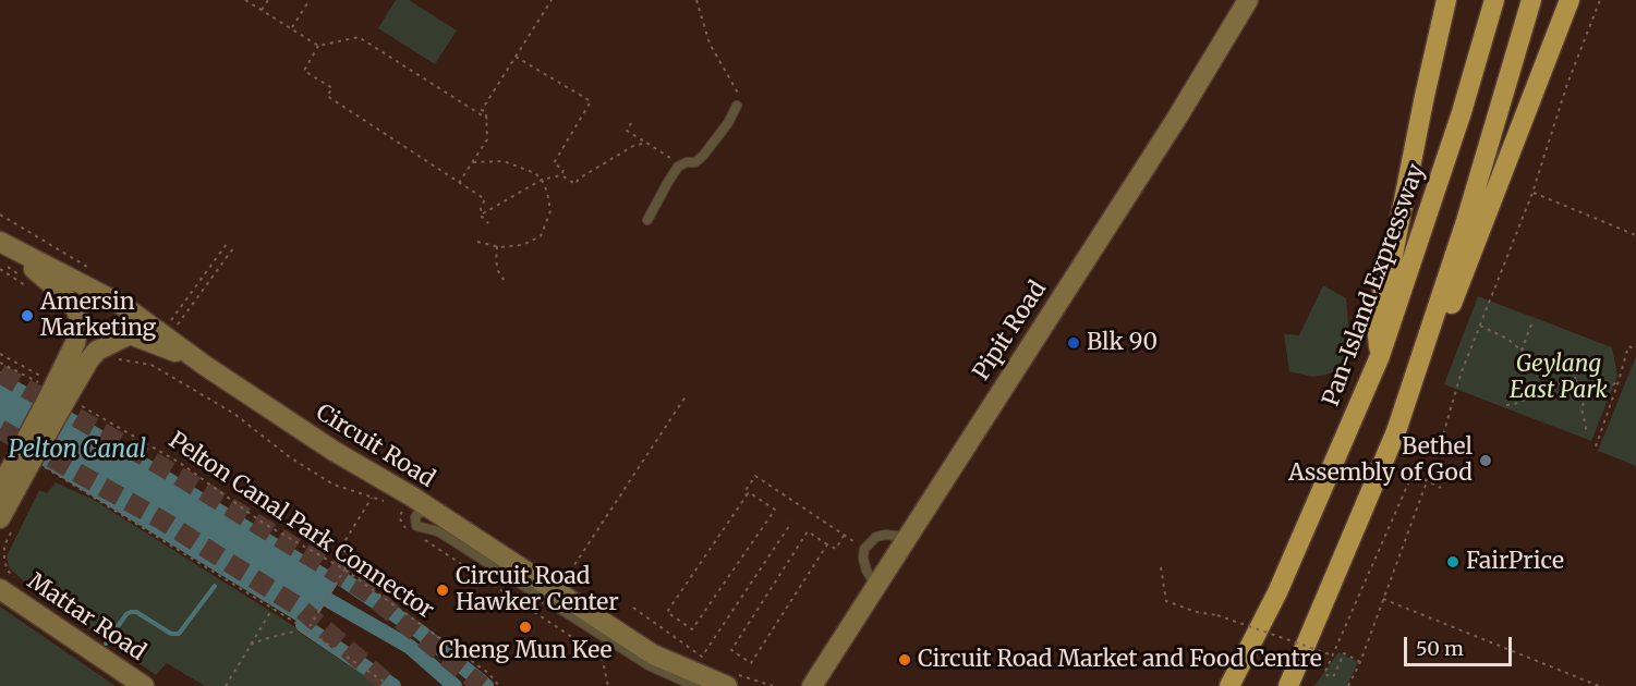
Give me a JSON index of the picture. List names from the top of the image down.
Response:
{
  "streets": {
    "highway": ["Pan-Island Expressway"],
    "street": ["Pipit Road", "Circuit Road", "Mattar Road"],
    "path": ["Pelton Canal Park Connector"]
  },
  "water": ["Pelton Canal"],
  "parks": ["Geylang East Park"],
  "places": [
    "Amersin Marketing",
    "Blk 90",
    "Bethel Assembly of God",
    "FairPrice",
    "Circuit Road Hawker Center",
    "Cheng Mun Kee",
    "Circuit Road Market and Food Centre"
  ],
  "scale_bar": "50 m"
}
